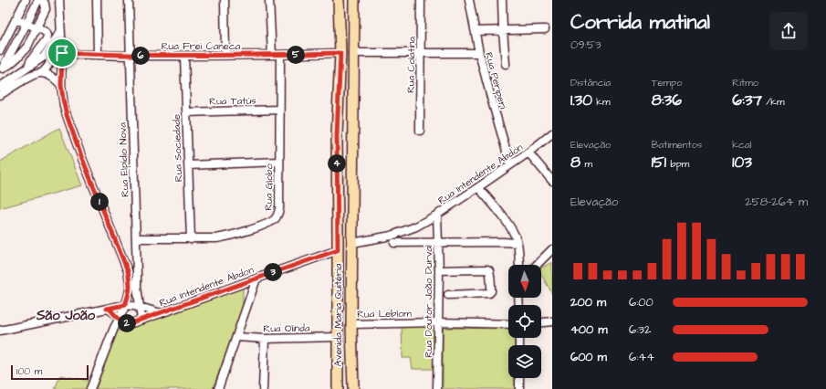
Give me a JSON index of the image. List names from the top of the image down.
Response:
{
  "streets": {
    "main road": ["Avenida Maria Quitéria"],
    "street": [
      "Rua Frei Caneca",
      "Rua Colatina",
      "Rua Periperi",
      "Rua Tatús",
      "Rua Sociedade",
      "Rua Elpídio Nova",
      "Rua Intendente Abdon",
      "Rua Globo",
      "Rua Doutor João Durval",
      "Rua Leblom",
      "Rua Olinda"
    ]
  },
  "crossings": [
    ["Rua Frei Caneca", "Rua Sociedade"],
    ["Rua Frei Caneca", "Rua Elpídio Nova"],
    ["Rua Frei Caneca", "Rua Globo"],
    ["Rua Frei Caneca", "Avenida Maria Quitéria"],
    ["Rua Periperi", "Rua Intendente Abdon"],
    ["Rua Tatús", "Rua Sociedade"],
    ["Rua Tatús", "Rua Globo"],
    ["Rua Sociedade", "Rua Globo"],
    ["Rua Elpídio Nova", "Rua Intendente Abdon"],
    ["Rua Elpídio Nova", "Rua Globo"],
    ["Rua Intendente Abdon", "Rua Doutor João Durval"],
    ["Rua Intendente Abdon", "Avenida Maria Quitéria"],
    ["Rua Doutor João Durval", "Rua Leblom"],
    ["Rua Leblom", "Avenida Maria Quitéria"],
    ["Avenida Maria Quitéria", "Rua Olinda"]
  ],
  "districts": ["São João"],
  "scale_bar": "100 m",
  "north": "bottom",
  "page": {
    "heading": ["Corrida matinal", "09:53"],
    "pins": [
      "5",
      "6",
      "4",
      "1",
      "3",
      "2"
    ],
    "stats": [
      ["Distância", "1.30 km"],
      ["Tempo", "8:36"],
      ["Ritmo", "6:37 /km"],
      ["Elevação", "8 m"],
      ["Batimentos", "151 bpm"],
      ["kcal", "103"]
    ],
    "chart": ["Elevação", "258–264 m"],
    "list": [
      {
        "name": "200 m",
        "note": "6:00"
      },
      {
        "name": "400 m",
        "note": "6:32"
      },
      {
        "name": "600 m",
        "note": "6:44"
      }
    ],
    "scale": "100 m"
  }
}
